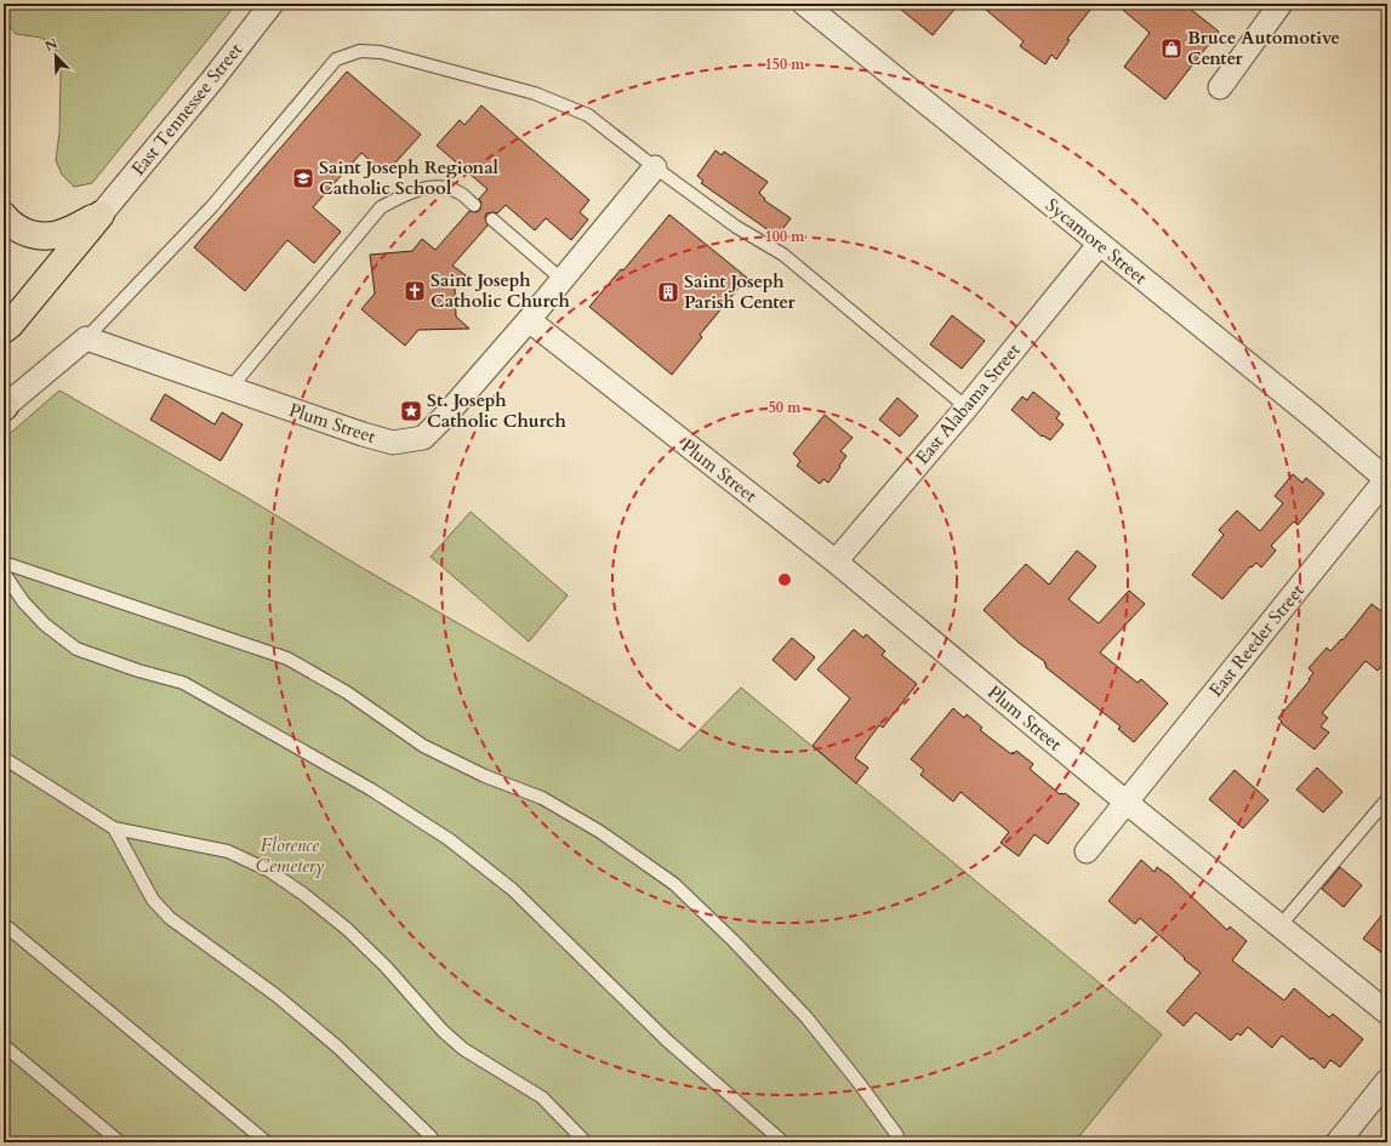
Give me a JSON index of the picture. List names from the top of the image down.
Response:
{
  "streets": {
    "street": [
      "East Tennessee Street",
      "Sycamore Street",
      "East Alabama Street",
      "Plum Street",
      "East Reeder Street"
    ]
  },
  "crossings": [
    ["Sycamore Street", "East Alabama Street"],
    ["Sycamore Street", "East Reeder Street"],
    ["East Alabama Street", "Plum Street"],
    ["Plum Street", "East Reeder Street"]
  ],
  "parks": ["Florence Cemetery"],
  "places": {
    "shop": ["Bruce Automotive Center"],
    "school or university": ["Saint Joseph Regional Catholic School"],
    "church": ["Saint Joseph Catholic Church"],
    "building": ["Saint Joseph Parish Center"],
    "place": ["St. Joseph Catholic Church"]
  },
  "north": "top left",
  "rings": ["150 m", "100 m", "50 m"]
}
